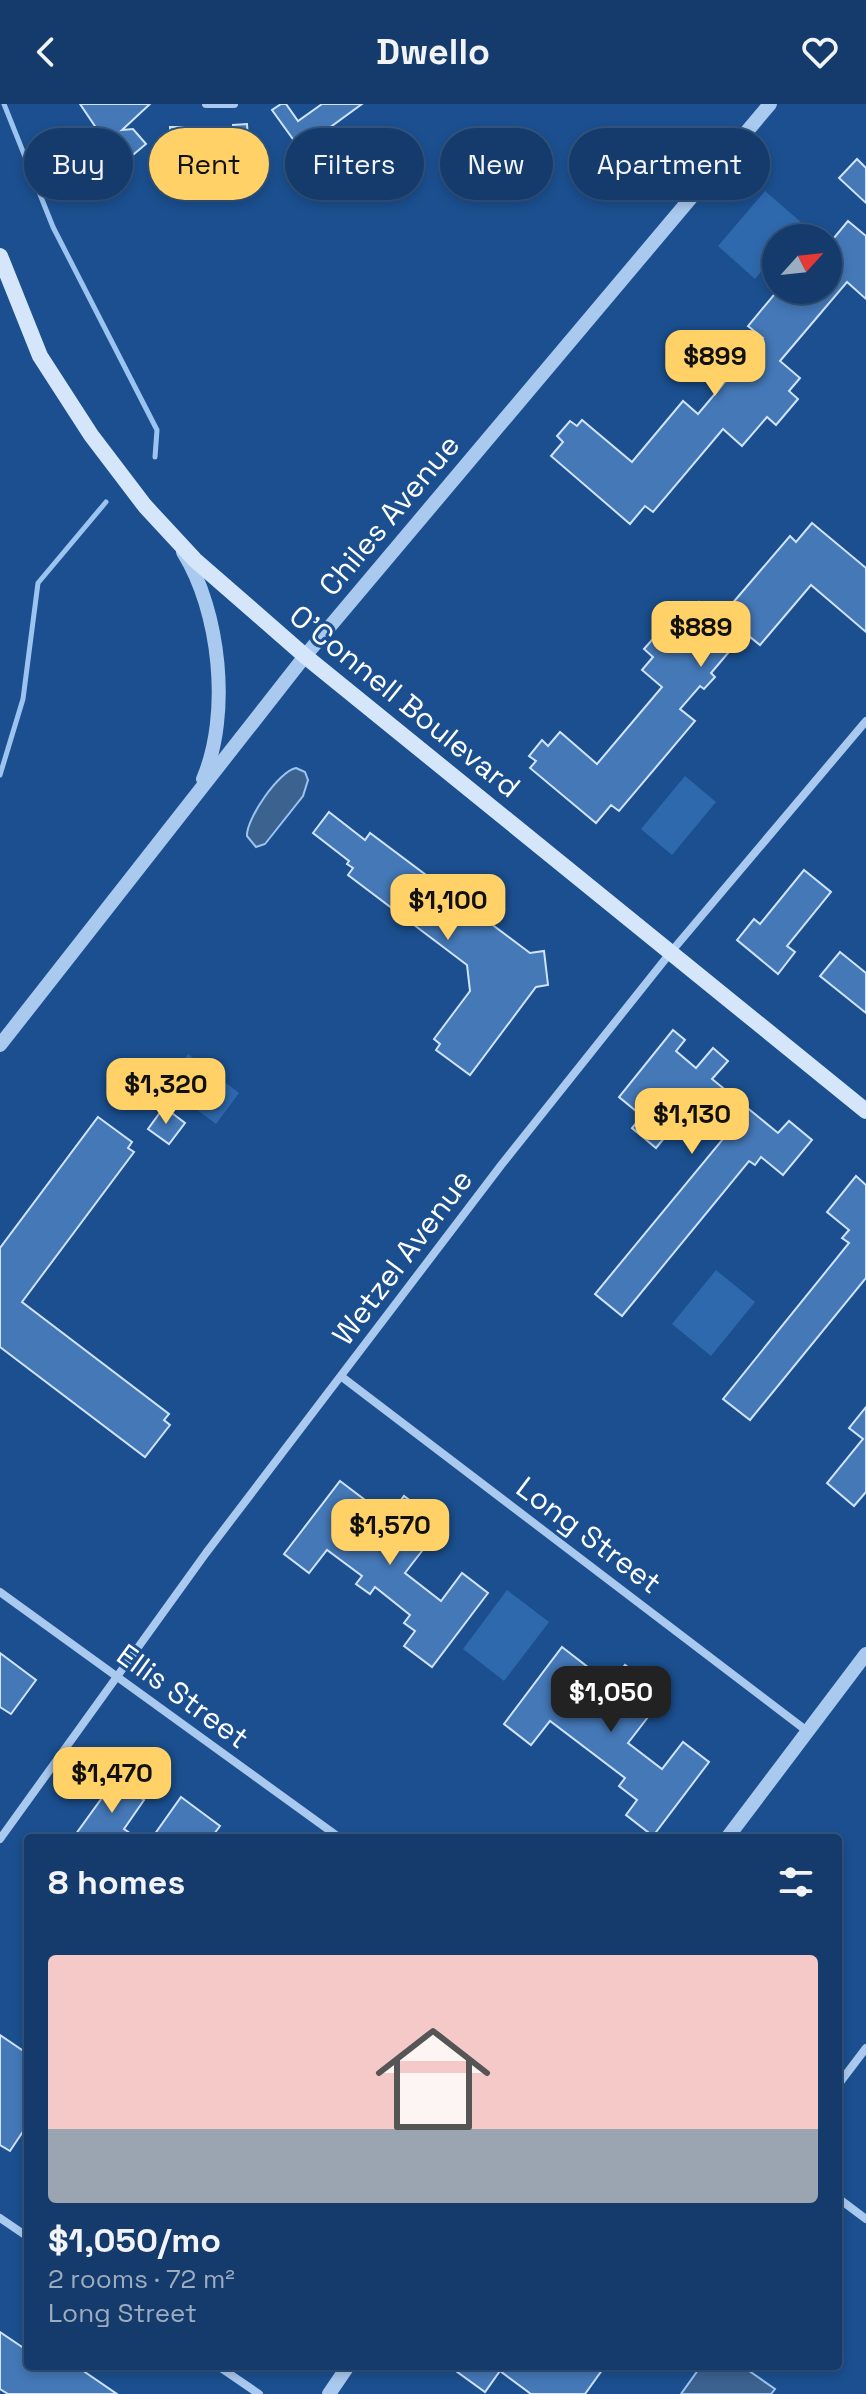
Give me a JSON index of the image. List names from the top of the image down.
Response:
{
  "streets": {
    "main road": ["O'Connell Boulevard"],
    "street": [
      "Chiles Avenue",
      "Wetzel Avenue",
      "Long Street",
      "Ellis Street"
    ]
  },
  "crossings": [
    ["Chiles Avenue", "O'Connell Boulevard"],
    ["O'Connell Boulevard", "Wetzel Avenue"],
    ["Wetzel Avenue", "Long Street"],
    ["Wetzel Avenue", "Ellis Street"]
  ],
  "north": "top right",
  "page": {
    "header": "Dwello",
    "chip": [
      "Buy",
      "Rent",
      "Filters",
      "New",
      "Apartment"
    ],
    "price": [
      "$899",
      "$889",
      "$1,100",
      "$1,320",
      "$1,130",
      "$1,570",
      "$1,050",
      "$1,470"
    ],
    "heading": "8 homes",
    "list": [
      {
        "name": "$1,050/mo",
        "note": "2 rooms · 72 m² · Long Street"
      }
    ]
  }
}
